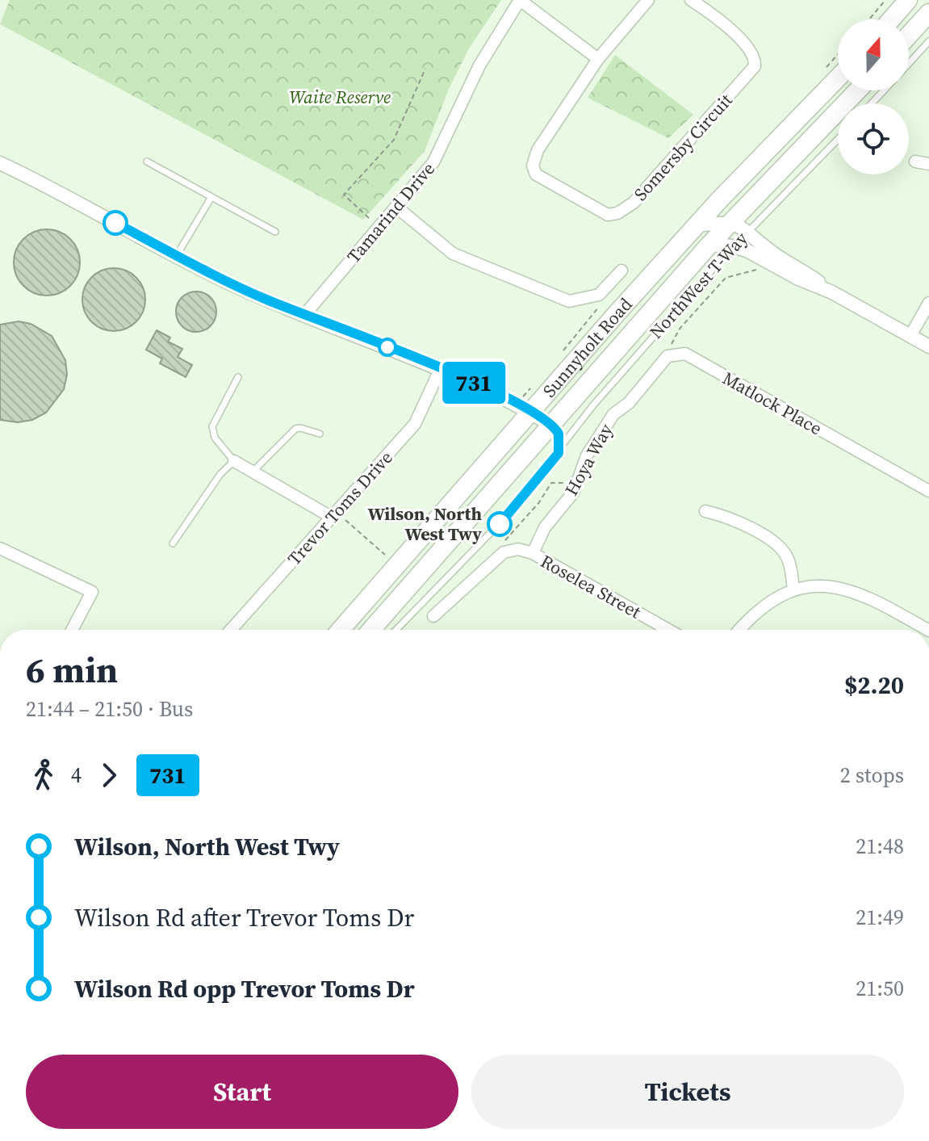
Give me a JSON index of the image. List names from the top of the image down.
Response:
{
  "streets": {
    "main road": ["Sunnyholt Road"],
    "street": [
      "Somersby Circuit",
      "Tamarind Drive",
      "Matlock Place",
      "Hoya Way",
      "Trevor Toms Drive",
      "Roselea Street"
    ],
    "lane": ["NorthWest T-Way"]
  },
  "crossings": [
    ["Matlock Place", "Hoya Way"],
    ["Hoya Way", "Roselea Street"]
  ],
  "parks": ["Waite Reserve"],
  "places": ["Wilson, North West Twy"],
  "lines": ["bus line 731"],
  "north": "top",
  "page": {
    "on_map": "731",
    "heading": ["6 min", "21:44 – 21:50 · Bus", "$2.20"],
    "legs": ["4", "731", "2 stops"],
    "list": [
      {
        "name": "Wilson, North West Twy",
        "value": "21:48"
      },
      {
        "name": "Wilson Rd after Trevor Toms Dr",
        "value": "21:49"
      },
      {
        "name": "Wilson Rd opp Trevor Toms Dr",
        "value": "21:50"
      }
    ],
    "buttons": ["Start", "Tickets"]
  }
}
